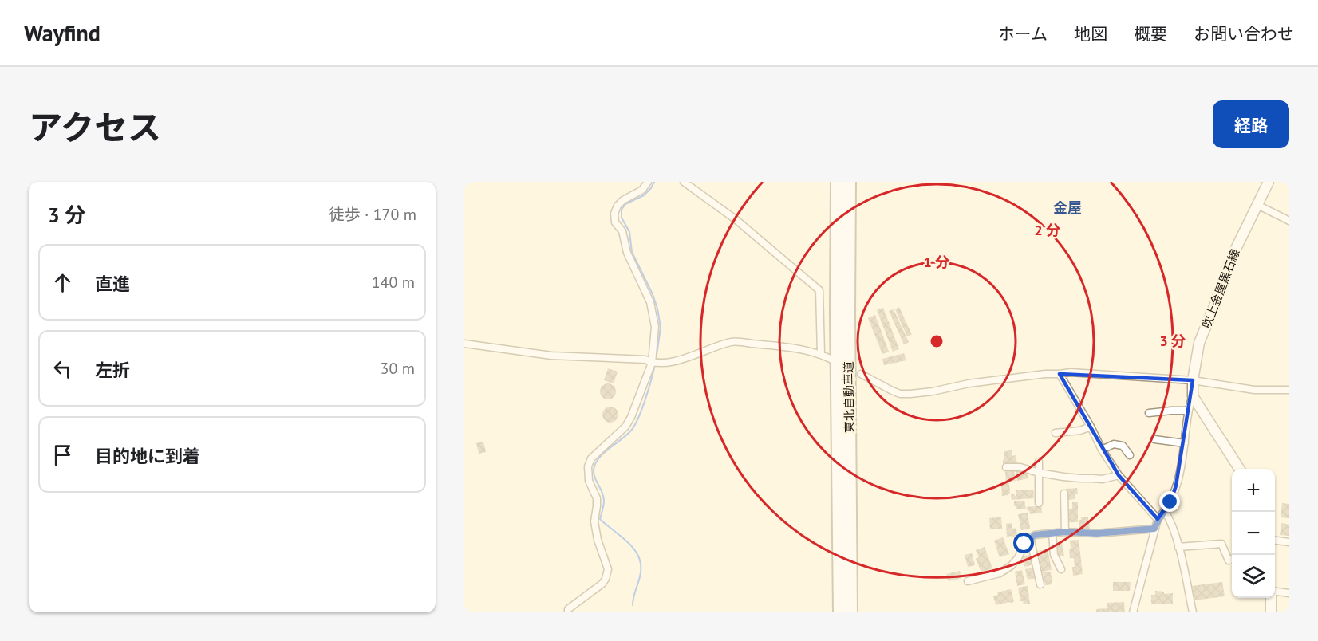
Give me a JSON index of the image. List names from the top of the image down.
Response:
{
  "streets": {
    "highway": ["東北自動車道"],
    "main road": ["吹上金屋黒石線"]
  },
  "districts": ["金屋"],
  "page": {
    "header": "Wayfind",
    "nav": [
      "ホーム",
      "地図",
      "概要",
      "お問い合わせ"
    ],
    "title": "アクセス",
    "buttons": "経路",
    "heading": ["3 分", "徒歩 · 170 m"],
    "list": [
      ["直進", "140 m"],
      ["左折", "30 m"],
      "目的地に到着"
    ],
    "map_buttons": ["+", "−"]
  },
  "rings": ["2 分", "1 分", "3 分"]
}
